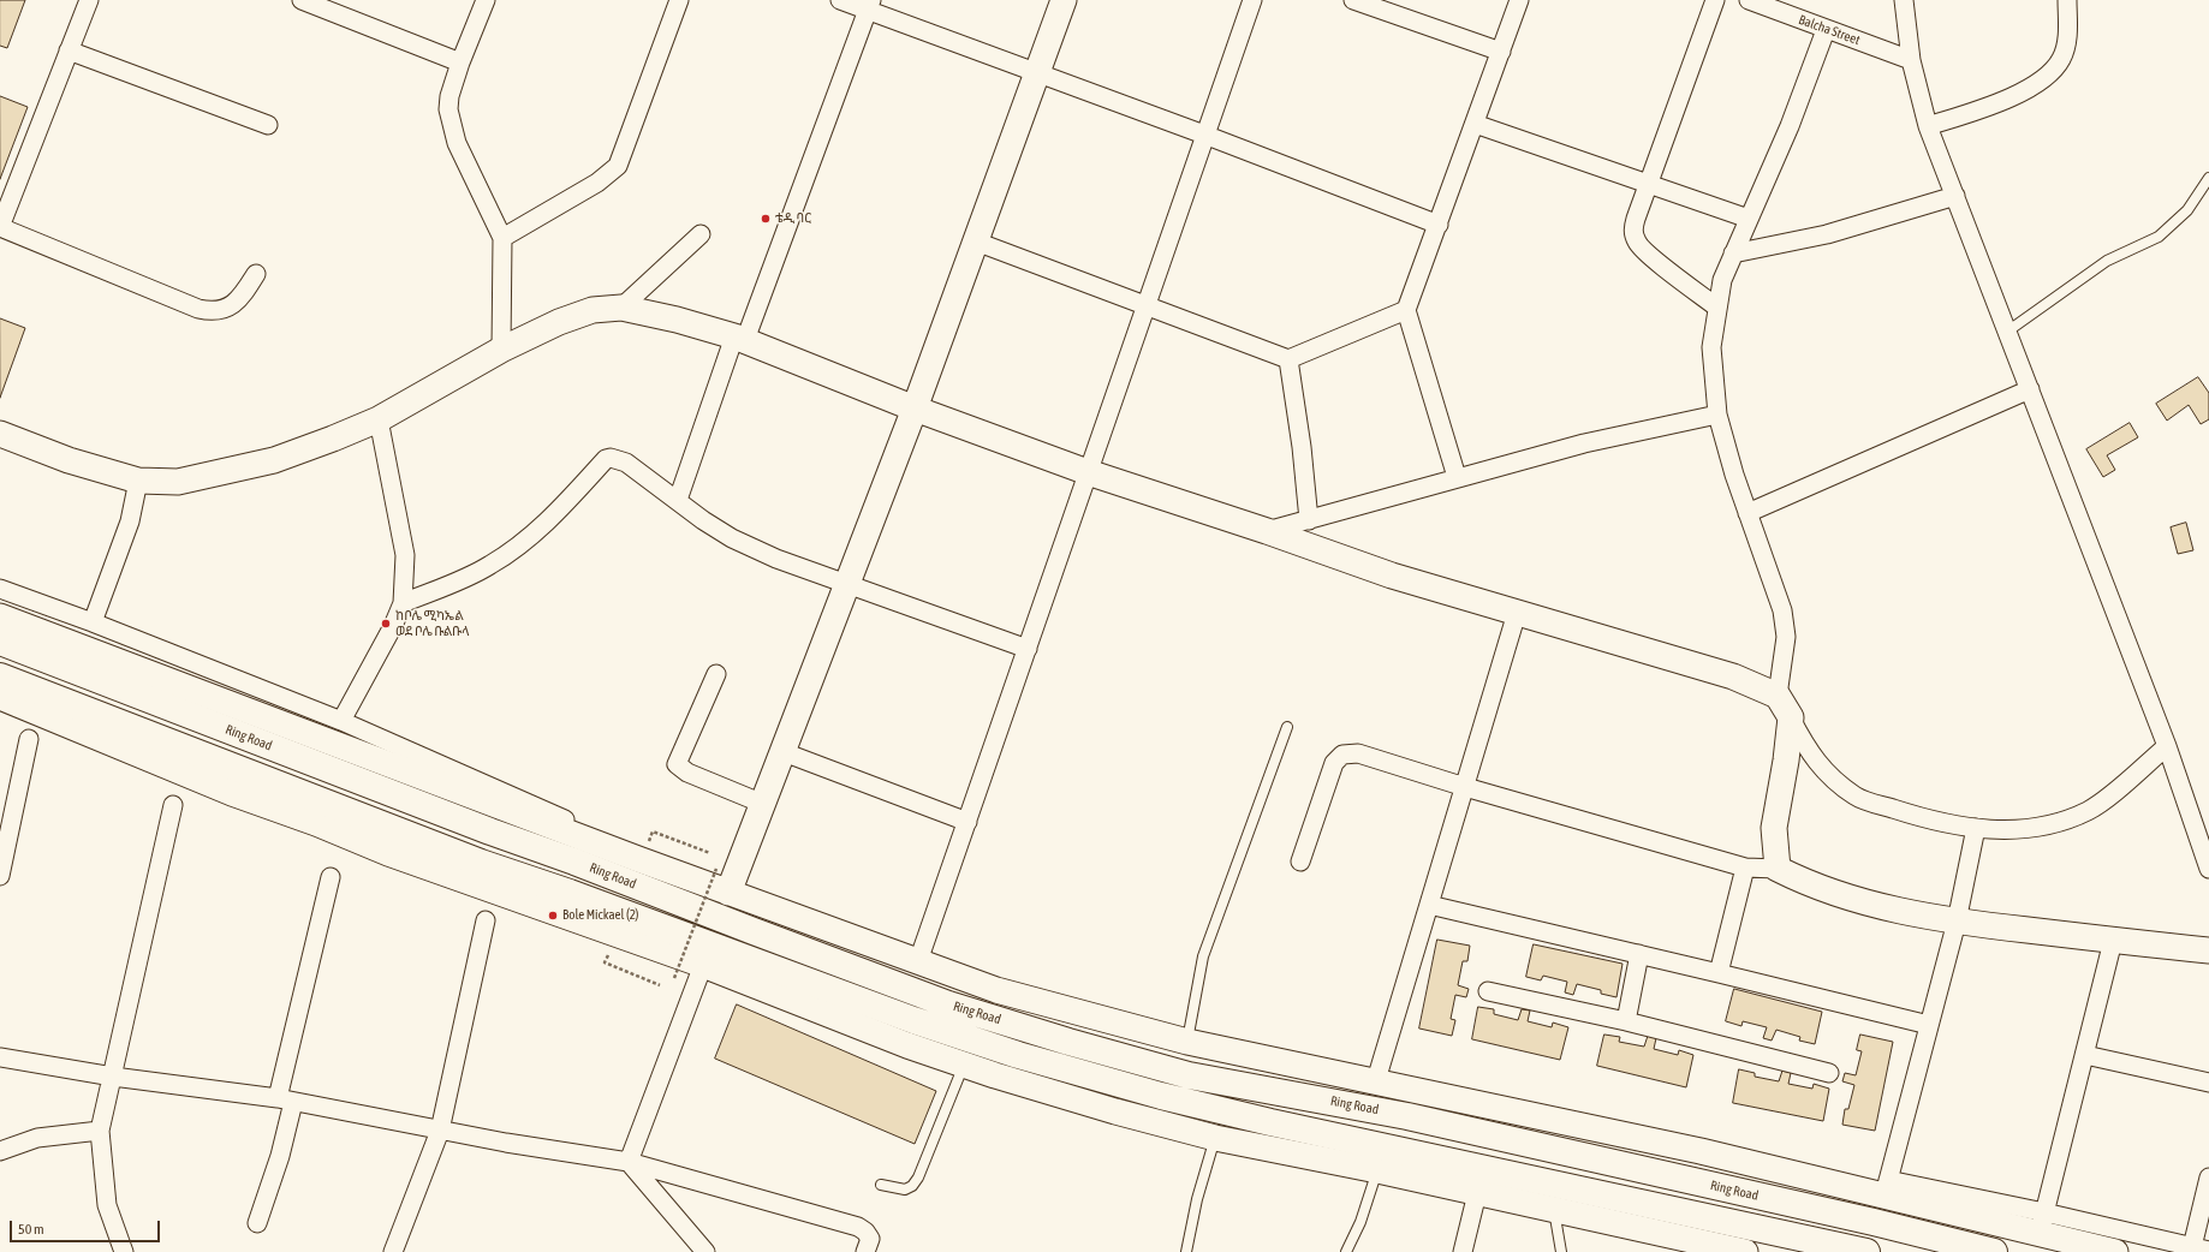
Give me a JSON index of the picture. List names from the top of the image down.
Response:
{
  "streets": {
    "highway": ["Ring Road"],
    "street": ["Balcha Street"]
  },
  "places": ["ቴዲ ባር", "ከቦሌ ሚካኤል ወደ ቦሌ ቡልቡላ", "Bole Mickael (2)"],
  "scale_bar": "50 m"
}
